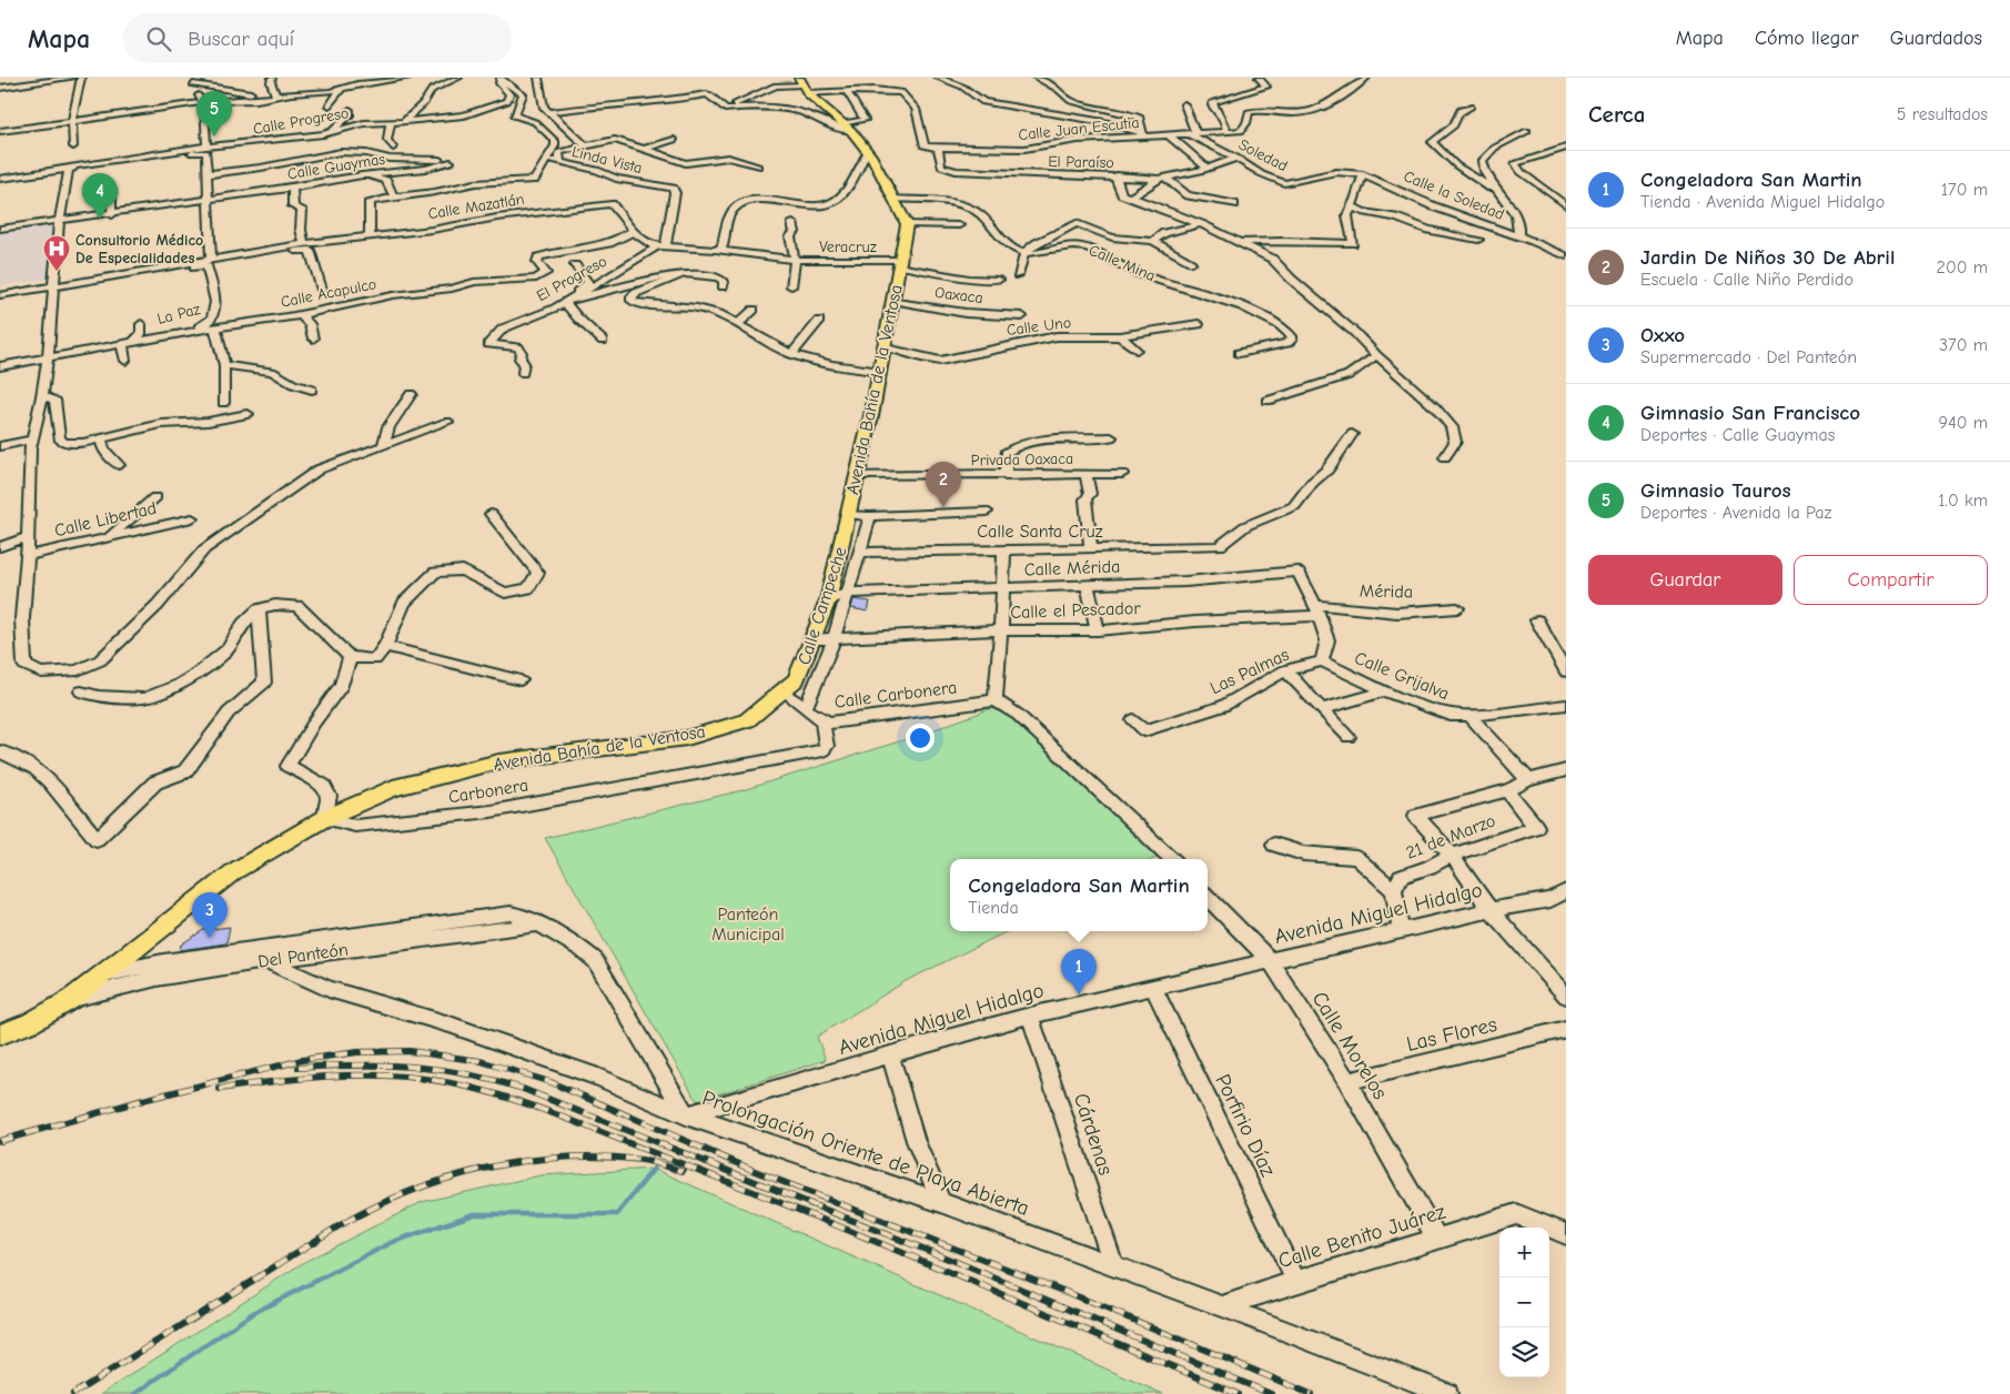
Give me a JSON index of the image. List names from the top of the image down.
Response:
{
  "streets": {
    "main road": ["Avenida Bahía de la Ventosa"],
    "street": [
      "Calle Progreso",
      "Calle Juan Escutia",
      "Soledad",
      "Linda Vista",
      "El Paraíso",
      "Calle Guaymas",
      "Calle la Soledad",
      "Calle Mazatlán",
      "Veracruz",
      "Calle Mina",
      "El Progreso",
      "Calle Acapulco",
      "Oaxaca",
      "La Paz",
      "Calle Uno",
      "Privada Oaxaca",
      "Calle Libertad",
      "Calle Santa Cruz",
      "Calle Mérida",
      "Mérida",
      "Calle Campeche",
      "Calle el Pescador",
      "Las Palmas",
      "Calle Grijalva",
      "Calle Carbonera",
      "Carbonera",
      "21 de Marzo",
      "Avenida Miguel Hidalgo",
      "Del Panteón",
      "Las Flores",
      "Calle Morelos",
      "Porfirio Díaz",
      "Cárdenas",
      "Prolongación Oriente de Playa Abierta",
      "Calle Benito Juárez"
    ]
  },
  "crossings": [
    ["Calle Juan Escutia", "Soledad"],
    ["Calle Juan Escutia", "El Paraíso"],
    ["Soledad", "El Paraíso"],
    ["Soledad", "Calle la Soledad"],
    ["Linda Vista", "Calle Mazatlán"],
    ["Linda Vista", "El Progreso"],
    ["Calle Mazatlán", "Veracruz"],
    ["Calle Mazatlán", "El Progreso"],
    ["Calle Mazatlán", "Calle Acapulco"],
    ["Calle Mazatlán", "La Paz"],
    ["Veracruz", "Avenida Bahía de la Ventosa"],
    ["Calle Acapulco", "La Paz"],
    ["Oaxaca", "Avenida Bahía de la Ventosa"],
    ["Calle Uno", "Avenida Bahía de la Ventosa"],
    ["Avenida Bahía de la Ventosa", "Privada Oaxaca"],
    ["Avenida Bahía de la Ventosa", "Calle el Pescador"],
    ["Avenida Bahía de la Ventosa", "Calle Carbonera"],
    ["Avenida Bahía de la Ventosa", "Carbonera"],
    ["Avenida Bahía de la Ventosa", "Del Panteón"],
    ["Calle Santa Cruz", "Calle Campeche"],
    ["Calle Mérida", "Mérida"],
    ["Calle Mérida", "Calle Campeche"],
    ["Calle Mérida", "Calle el Pescador"],
    ["Mérida", "Calle el Pescador"],
    ["Calle Campeche", "Calle el Pescador"],
    ["Calle Campeche", "Calle Carbonera"],
    ["Las Palmas", "Calle Grijalva"],
    ["Calle Carbonera", "Carbonera"],
    ["Avenida Miguel Hidalgo", "Del Panteón"],
    ["Avenida Miguel Hidalgo", "Calle Morelos"],
    ["Avenida Miguel Hidalgo", "Porfirio Díaz"],
    ["Avenida Miguel Hidalgo", "Cárdenas"],
    ["Avenida Miguel Hidalgo", "Prolongación Oriente de Playa Abierta"],
    ["Del Panteón", "Prolongación Oriente de Playa Abierta"],
    ["Las Flores", "Calle Morelos"],
    ["Calle Morelos", "Calle Benito Juárez"],
    ["Porfirio Díaz", "Calle Benito Juárez"],
    ["Cárdenas", "Prolongación Oriente de Playa Abierta"],
    ["Prolongación Oriente de Playa Abierta", "Calle Benito Juárez"]
  ],
  "parks": ["Panteón Municipal"],
  "places": {
    "hospital": ["Consultorio Médico De Especialidades"]
  },
  "page": {
    "header": "Mapa",
    "search": "Buscar aquí",
    "nav": ["Mapa", "Cómo llegar", "Guardados"],
    "heading": ["Cerca", "5 resultados"],
    "pins": [
      "5",
      "4",
      "2",
      "3",
      "1"
    ],
    "list": [
      {
        "mark": "1",
        "name": "Congeladora San Martin",
        "note": "Tienda · Avenida Miguel Hidalgo",
        "value": "170 m"
      },
      {
        "mark": "2",
        "name": "Jardin De Niños 30 De Abril",
        "note": "Escuela · Calle Niño Perdido",
        "value": "200 m"
      },
      {
        "mark": "3",
        "name": "Oxxo",
        "note": "Supermercado · Del Panteón",
        "value": "370 m"
      },
      {
        "mark": "4",
        "name": "Gimnasio San Francisco",
        "note": "Deportes · Calle Guaymas",
        "value": "940 m"
      },
      {
        "mark": "5",
        "name": "Gimnasio Tauros",
        "note": "Deportes · Avenida la Paz",
        "value": "1.0 km"
      }
    ],
    "buttons": ["Guardar", "Compartir"],
    "popup": ["Congeladora San Martin", "Tienda"],
    "map_buttons": ["+", "−"]
  }
}
